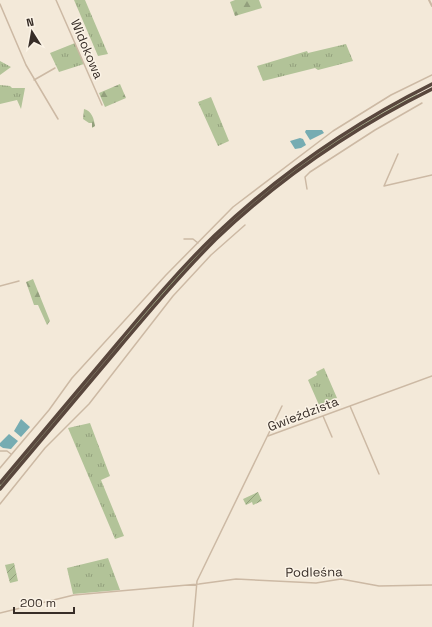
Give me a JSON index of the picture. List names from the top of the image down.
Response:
{
  "streets": {
    "street": ["Widokowa", "Gwieździsta", "Podleśna"]
  },
  "crossings": [
    ["Gwieździsta", "Podleśna"]
  ],
  "scale_bar": "200 m",
  "north": "top"
}
